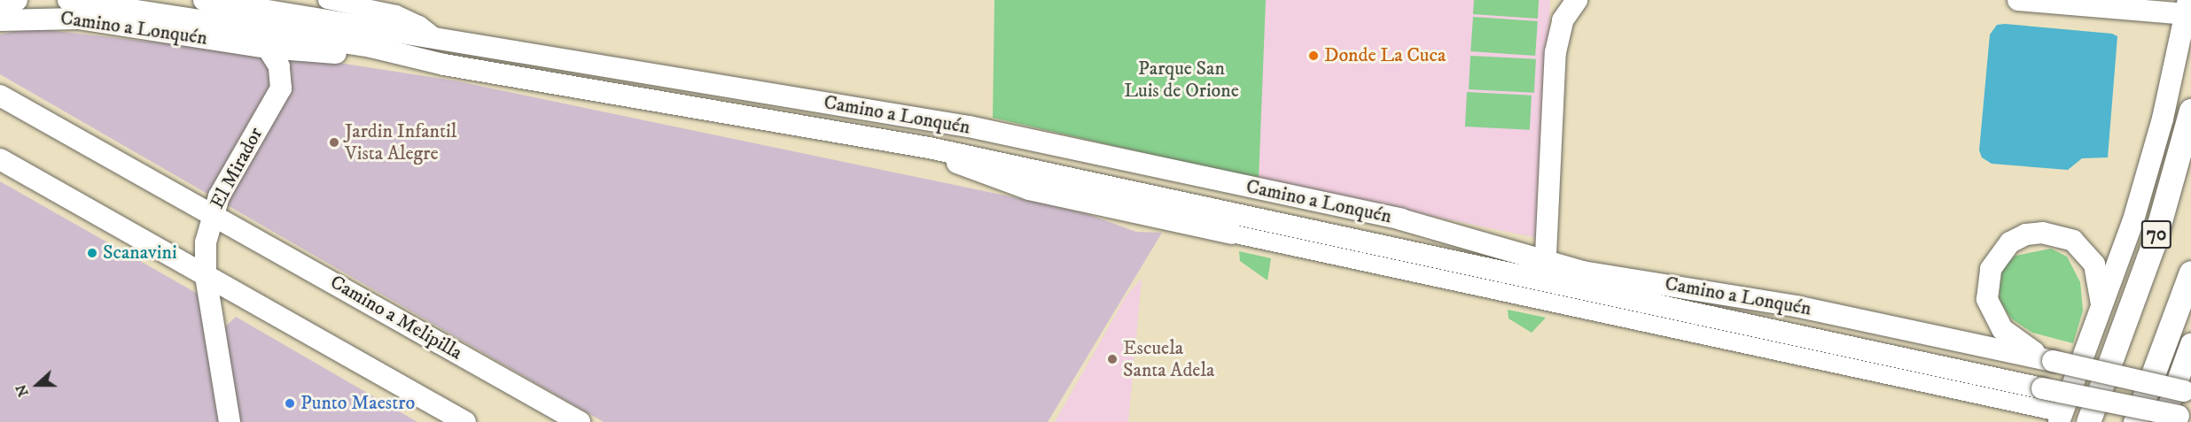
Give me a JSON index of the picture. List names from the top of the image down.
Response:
{
  "streets": {
    "highway": ["70"],
    "main road": ["Camino a Lonquén", "El Mirador", "Camino a Melipilla"]
  },
  "crossings": [
    ["Camino a Lonquén", "El Mirador"],
    ["El Mirador", "Camino a Melipilla"]
  ],
  "parks": ["Parque San Luis de Orione"],
  "places": [
    "Donde La Cuca",
    "Jardin Infantil Vista Alegre",
    "Scanavini",
    "Escuela Santa Adela",
    "Punto Maestro"
  ],
  "north": "left"
}
